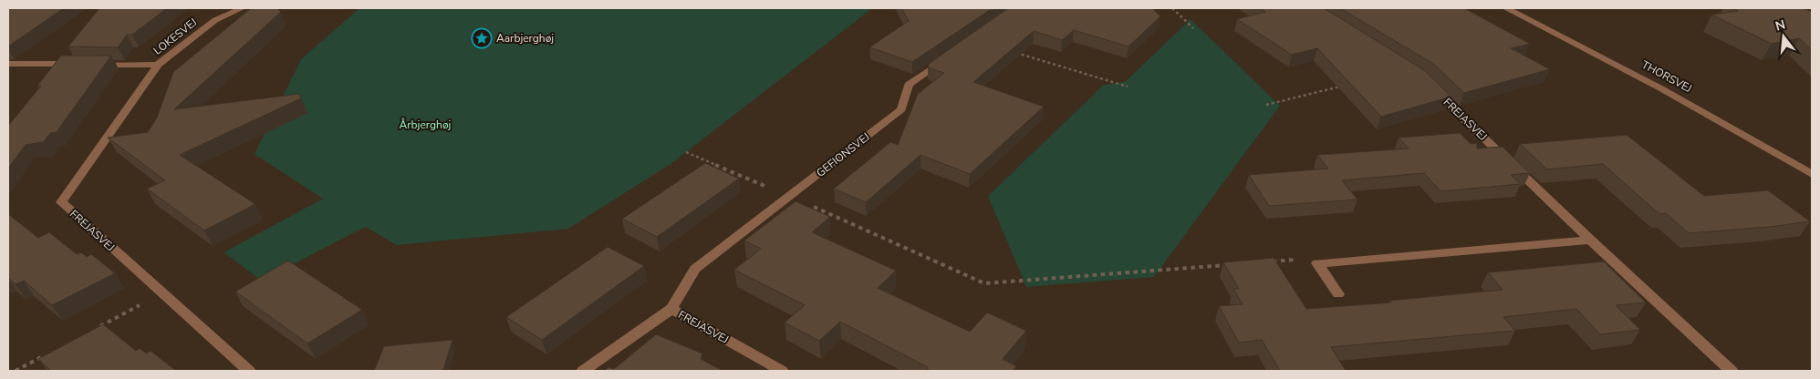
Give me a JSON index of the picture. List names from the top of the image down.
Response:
{
  "streets": {
    "street": [
      "LOKESVEJ",
      "THORSVEJ",
      "FREJASVEJ",
      "GEFIONSVEJ"
    ]
  },
  "crossings": [
    ["LOKESVEJ", "FREJASVEJ"],
    ["FREJASVEJ", "GEFIONSVEJ"]
  ],
  "parks": ["Årbjerghøj"],
  "places": {
    "place": ["Aarbjerghøj"]
  },
  "north": "top"
}
